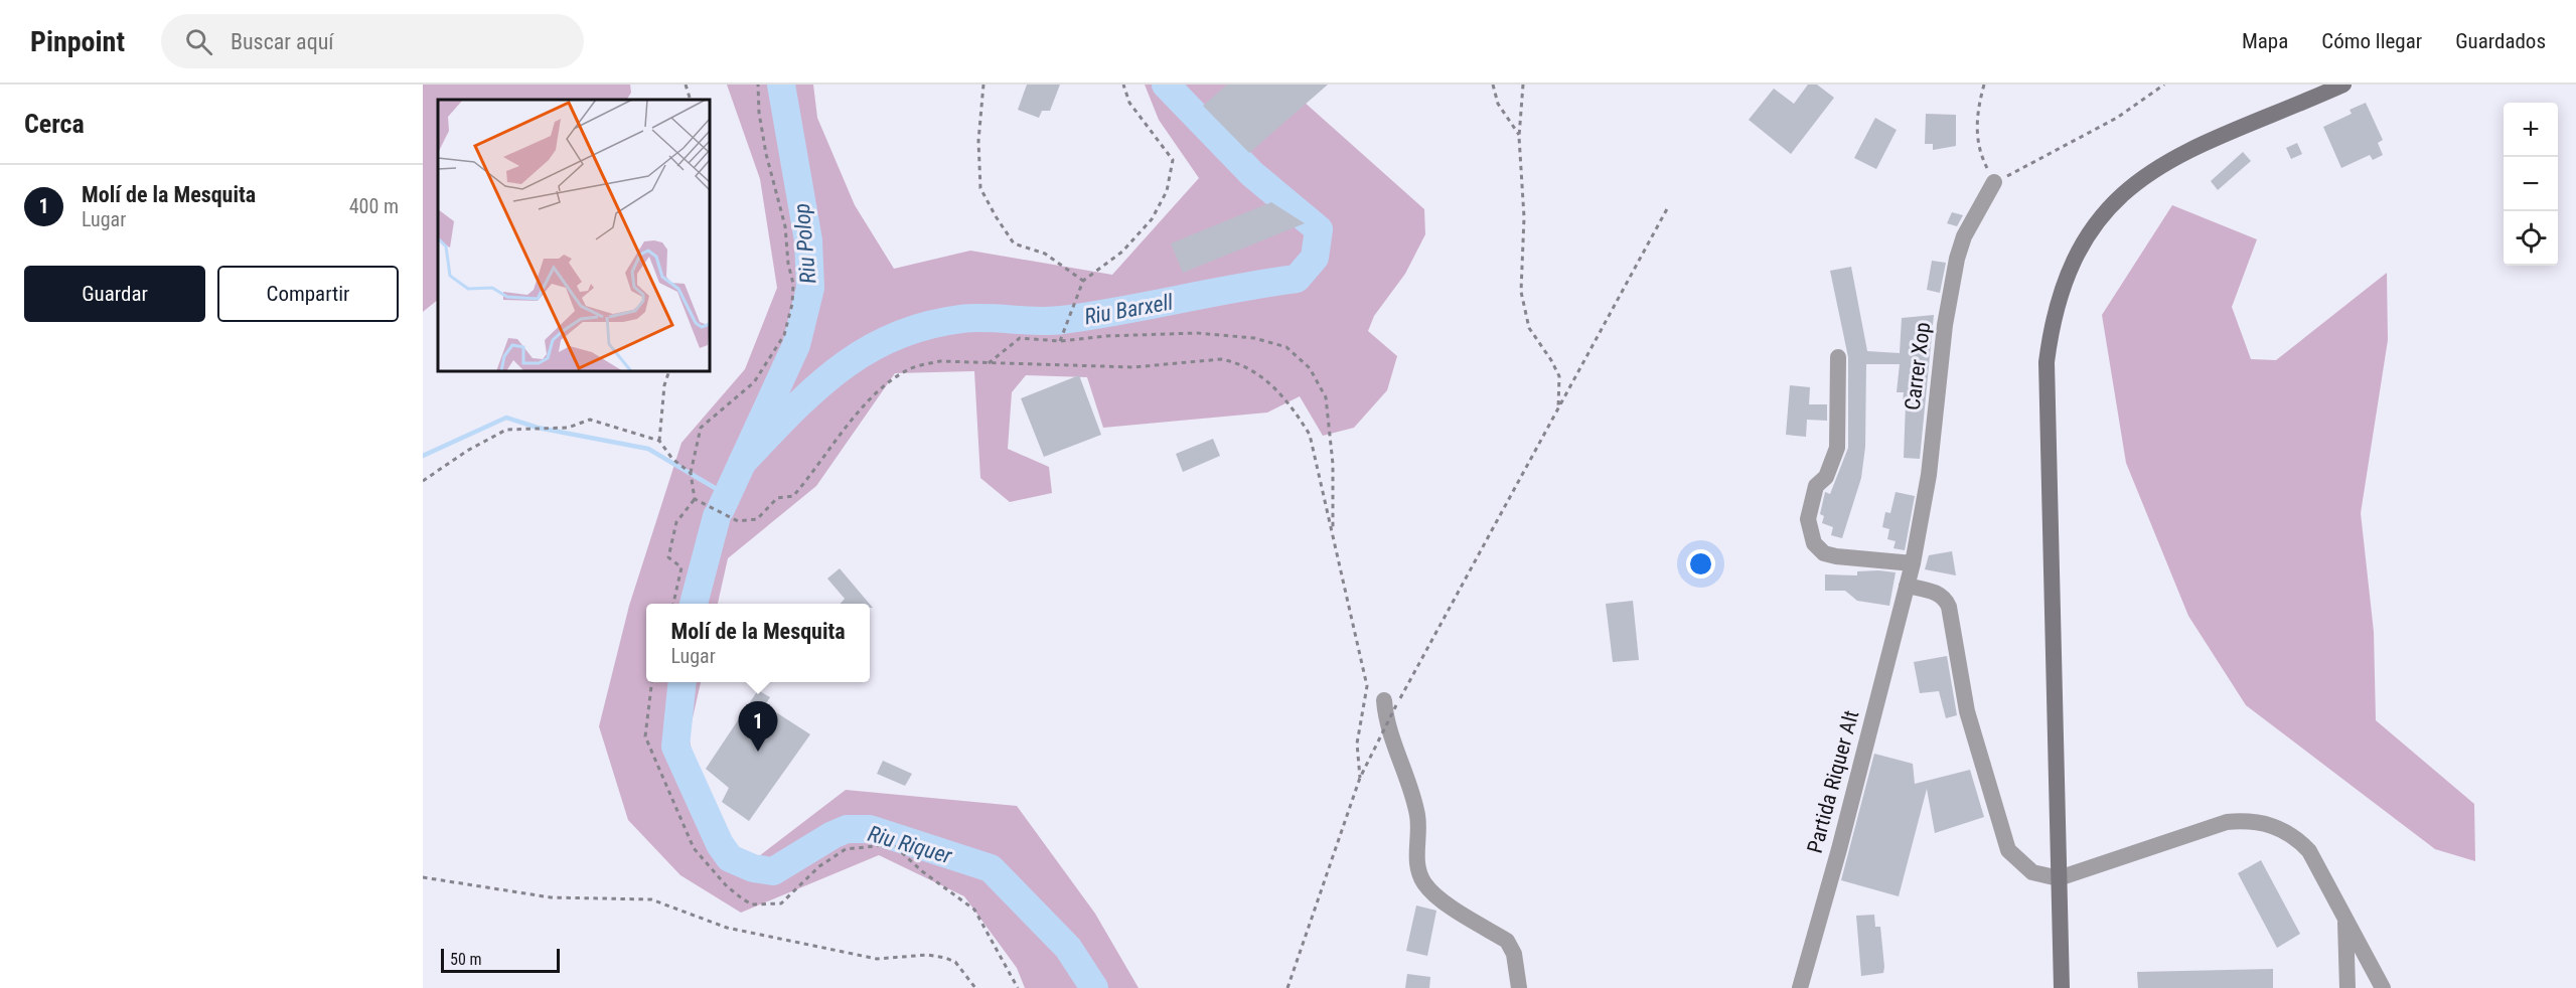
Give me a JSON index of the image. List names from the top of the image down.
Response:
{
  "streets": {
    "street": ["Carrer Xop", "Partida Riquer Alt"]
  },
  "crossings": [
    ["Carrer Xop", "Partida Riquer Alt"]
  ],
  "water": ["Riu Polop", "Riu Barxell", "Riu Riquer"],
  "scale_bar": "50 m",
  "page": {
    "header": "Pinpoint",
    "search": "Buscar aquí",
    "nav": ["Mapa", "Cómo llegar", "Guardados"],
    "heading": "Cerca",
    "map_buttons": ["+", "−"],
    "list": [
      {
        "mark": "1",
        "name": "Molí de la Mesquita",
        "note": "Lugar",
        "value": "400 m"
      }
    ],
    "buttons": ["Guardar", "Compartir"],
    "popup": ["Molí de la Mesquita", "Lugar"],
    "pins": "1",
    "scale": "50 m"
  }
}
